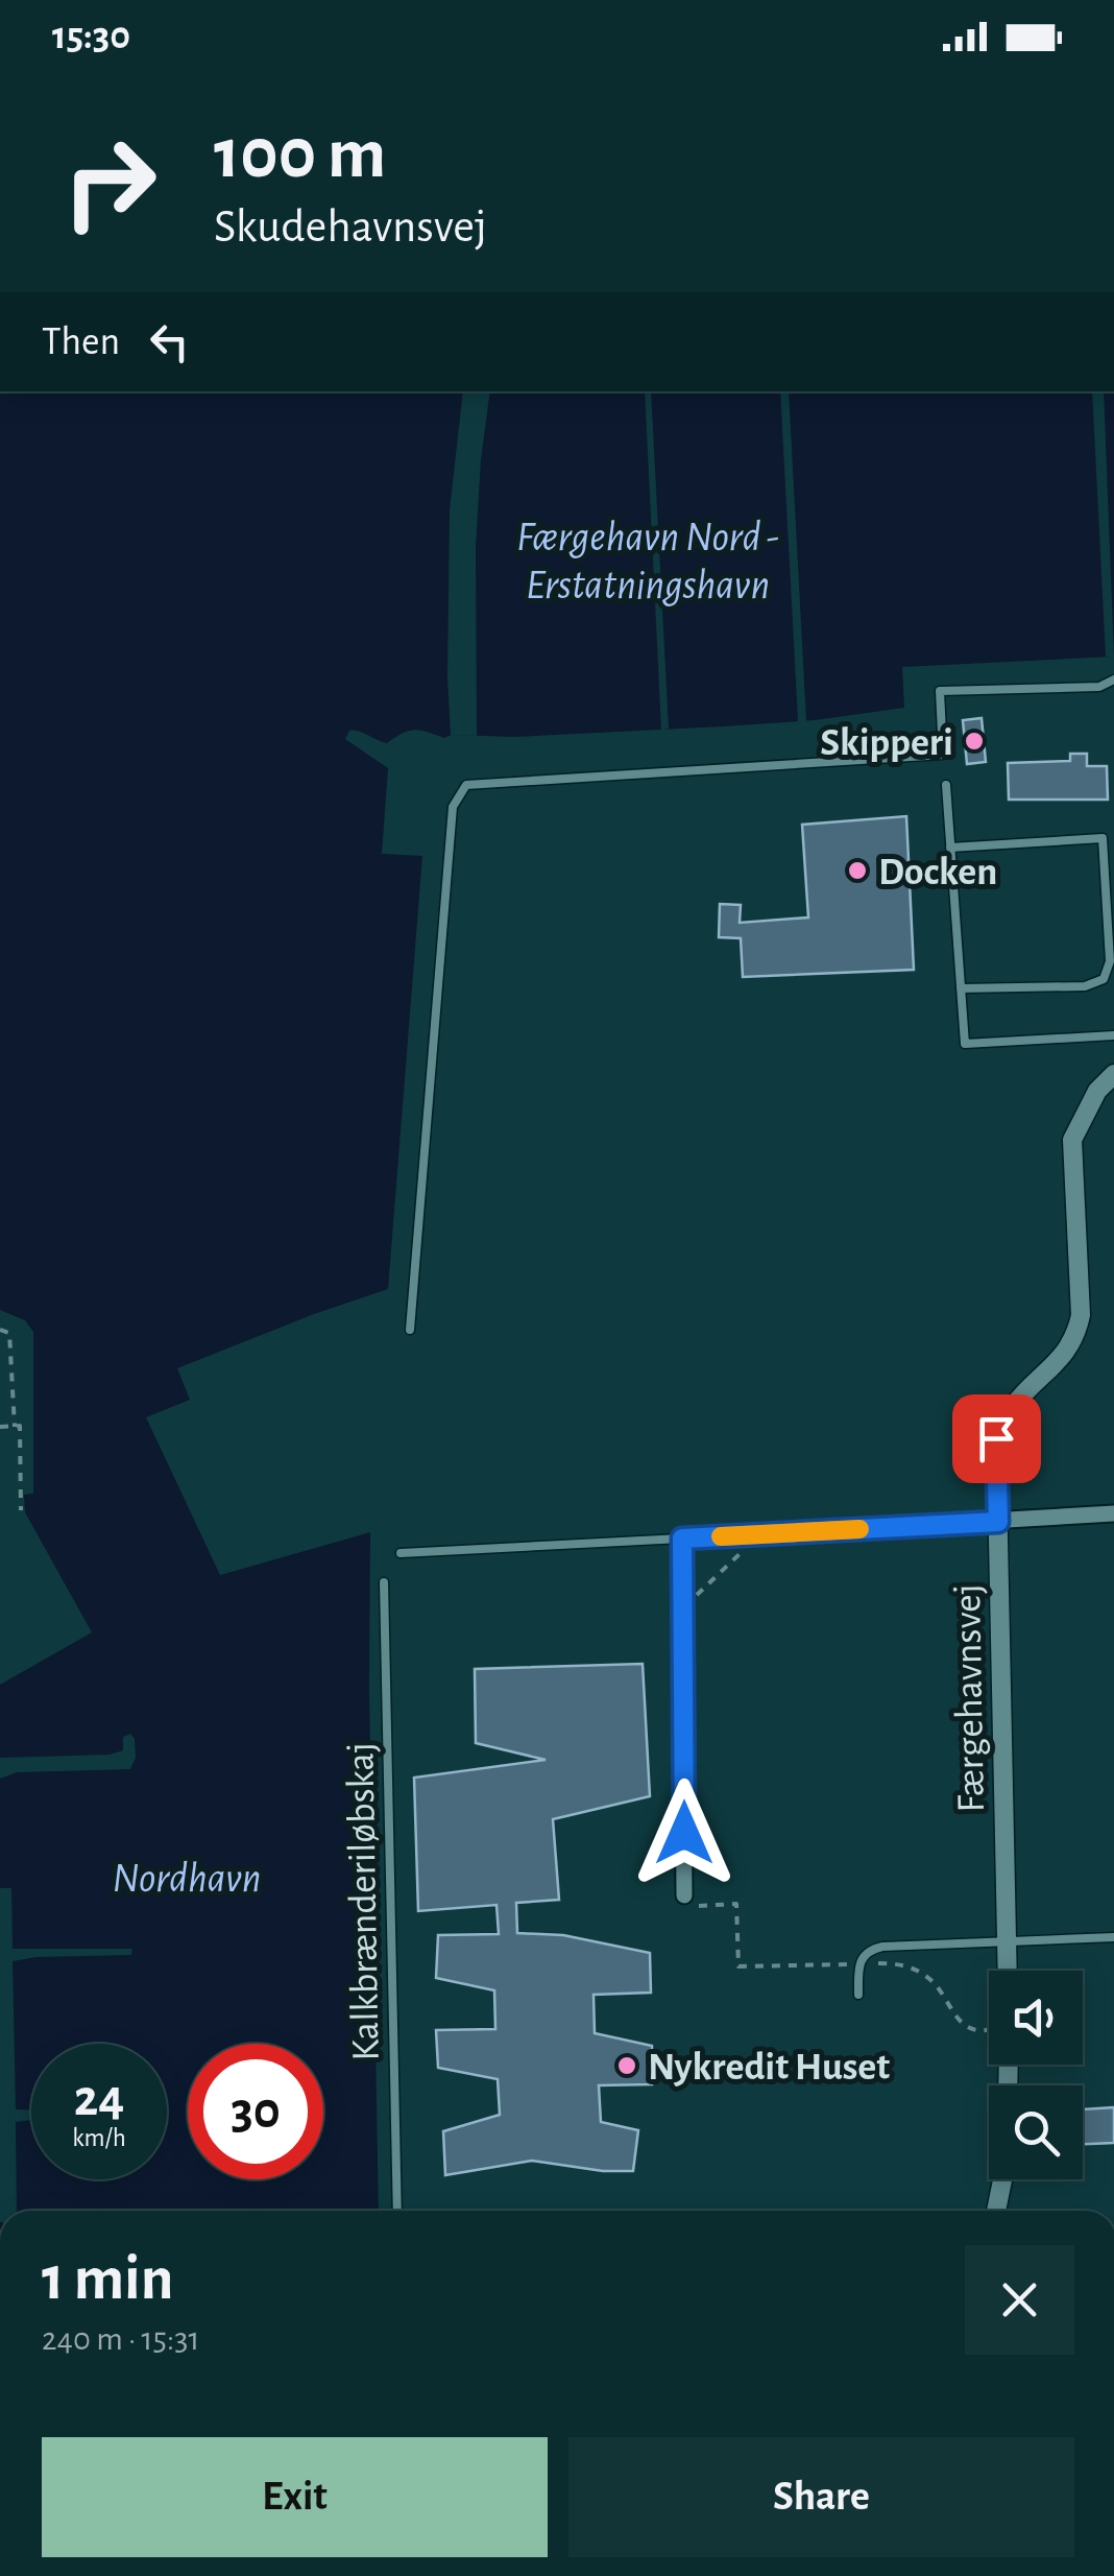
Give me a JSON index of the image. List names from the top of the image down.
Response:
{
  "streets": {
    "street": ["Færgehavnsvej"],
    "lane": ["Kalkbrænderiløbskaj"]
  },
  "water": ["Færgehavn Nord - Erstatningshavn", "Nordhavn"],
  "places": ["Skipperi", "Docken", "Nykredit Huset"],
  "page": {
    "status": "15:30",
    "turn": ["100 m", "Skudehavnsvej"],
    "then": "Then",
    "speed": "24 km/h",
    "limit": "30",
    "heading": ["1 min", "240 m · 15:31"],
    "buttons": ["Exit", "Share"]
  }
}
